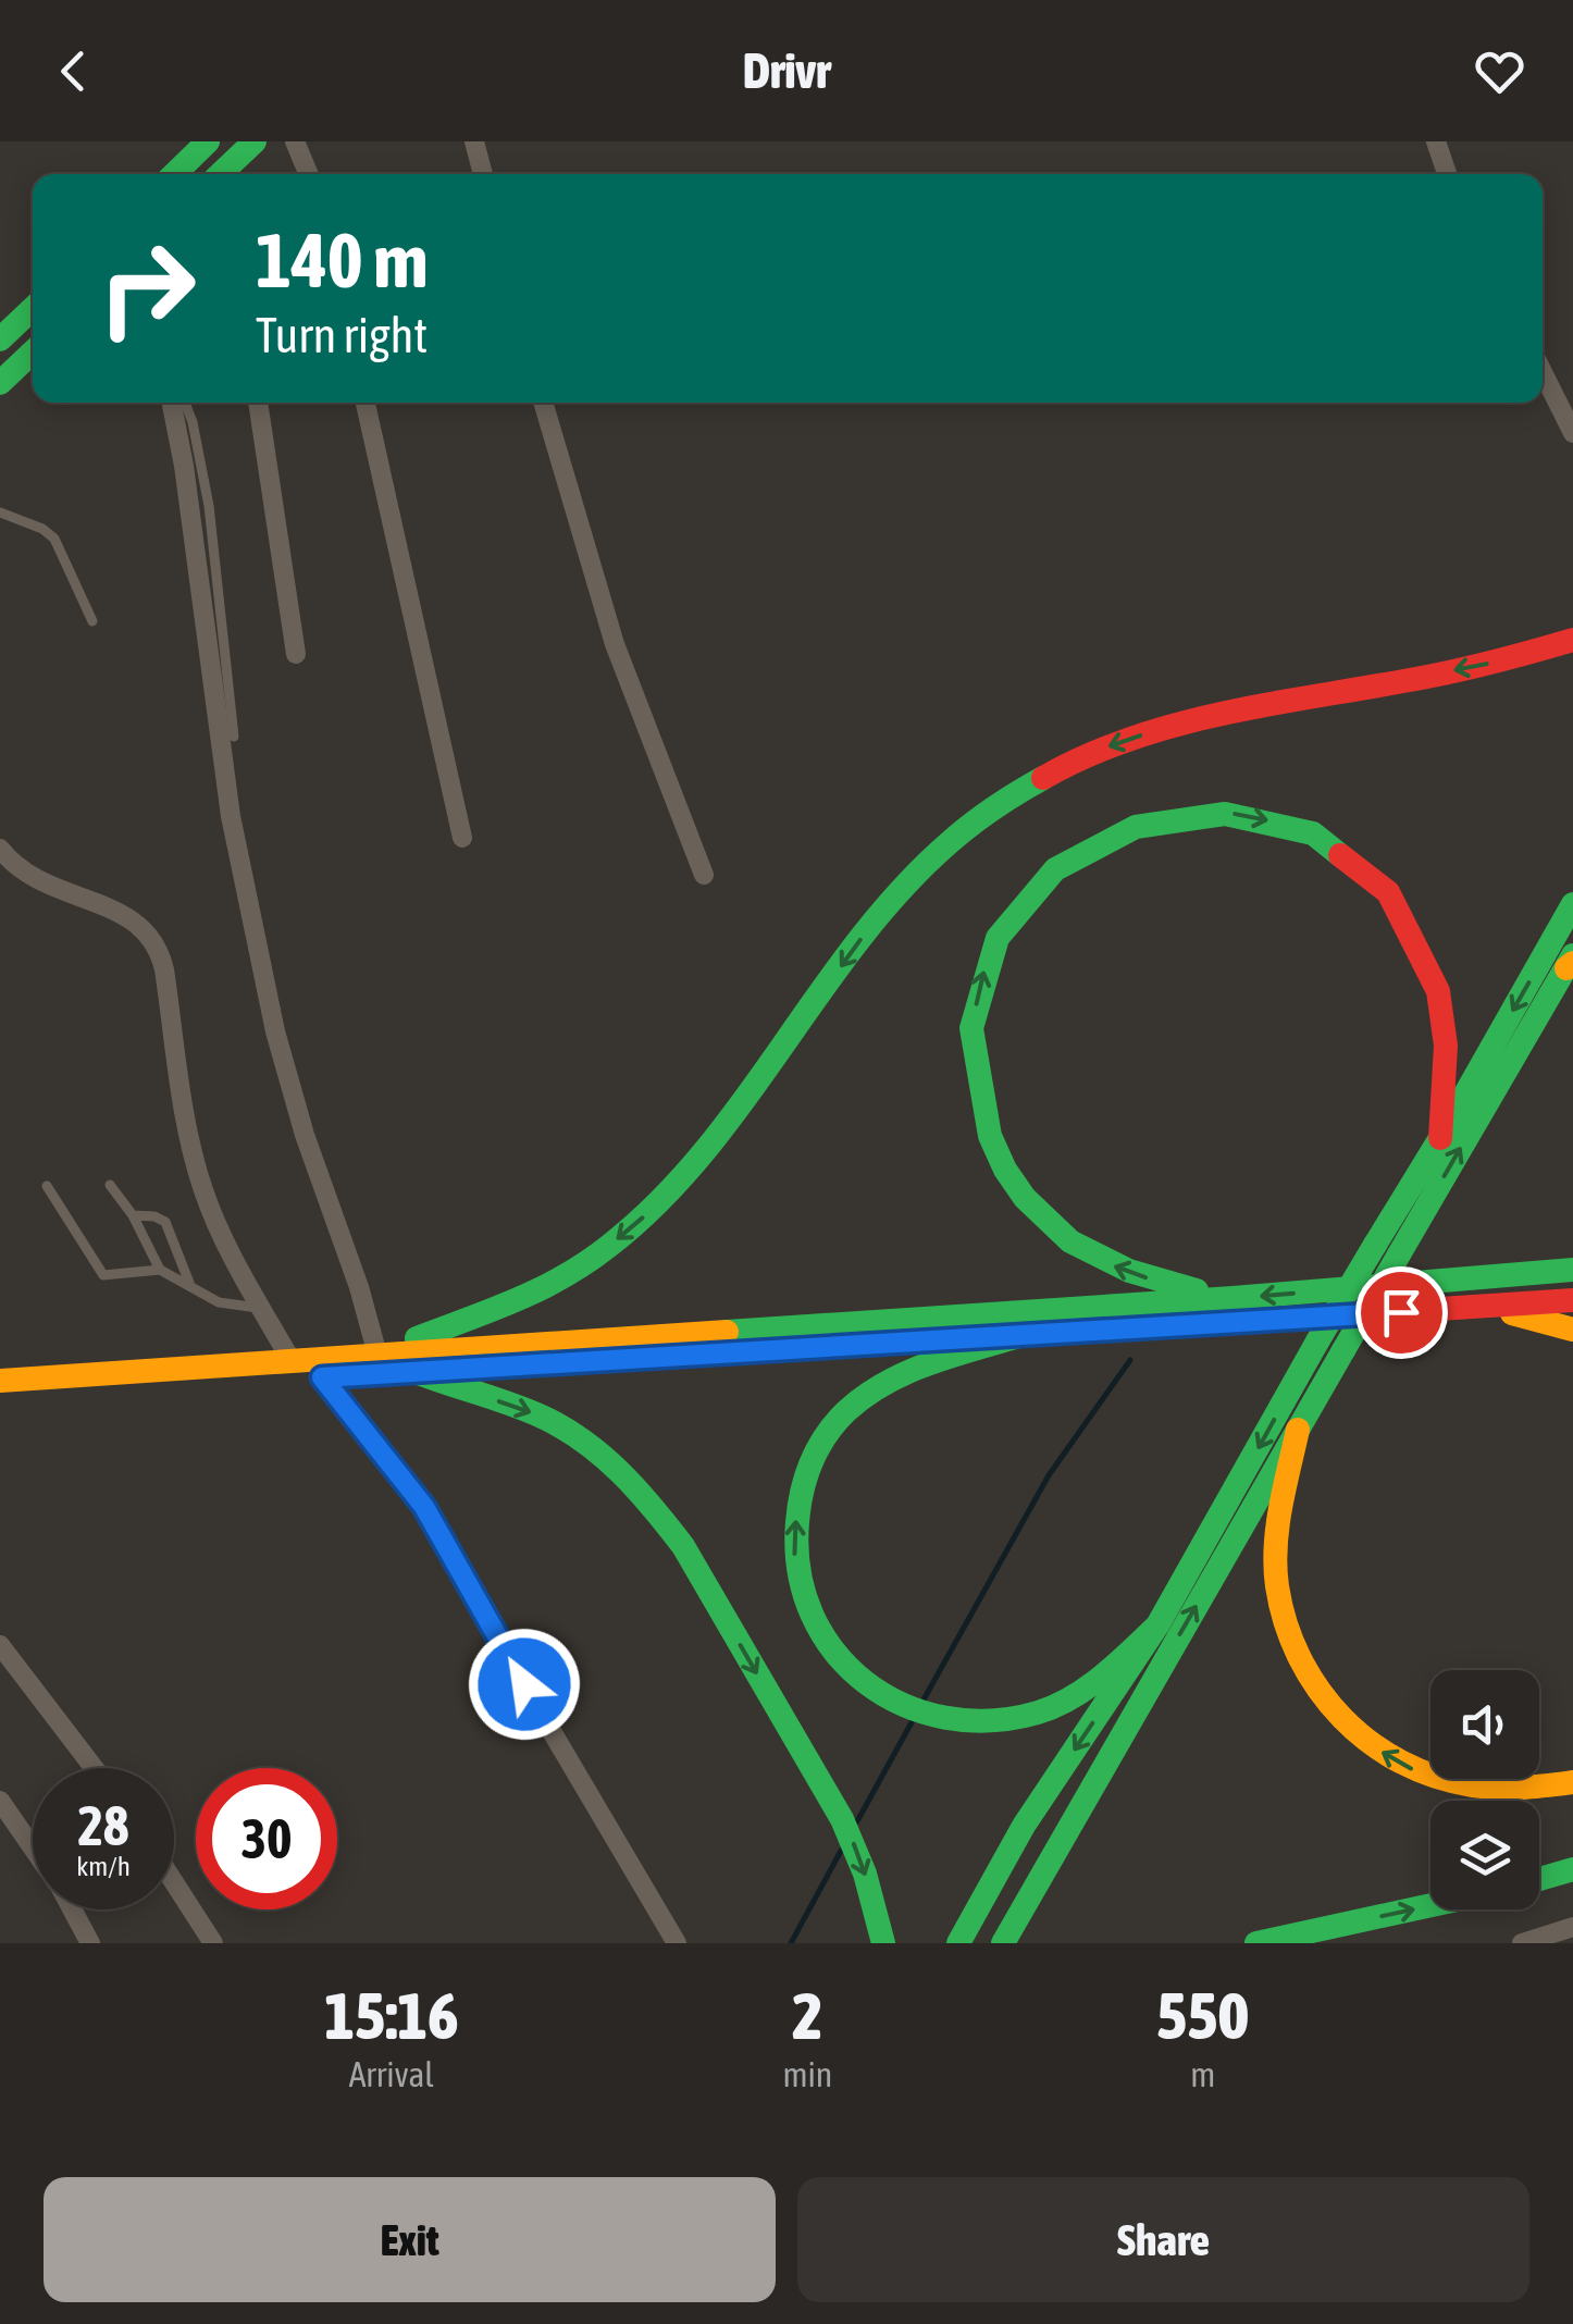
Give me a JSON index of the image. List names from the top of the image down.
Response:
{
  "page": {
    "header": "Drivr",
    "turn": ["140 m", "Turn right"],
    "speed": "28 km/h",
    "limit": "30",
    "eta": [
      "15:16",
      "Arrival",
      "2",
      "min",
      "550",
      "m"
    ],
    "buttons": ["Exit", "Share"]
  }
}
